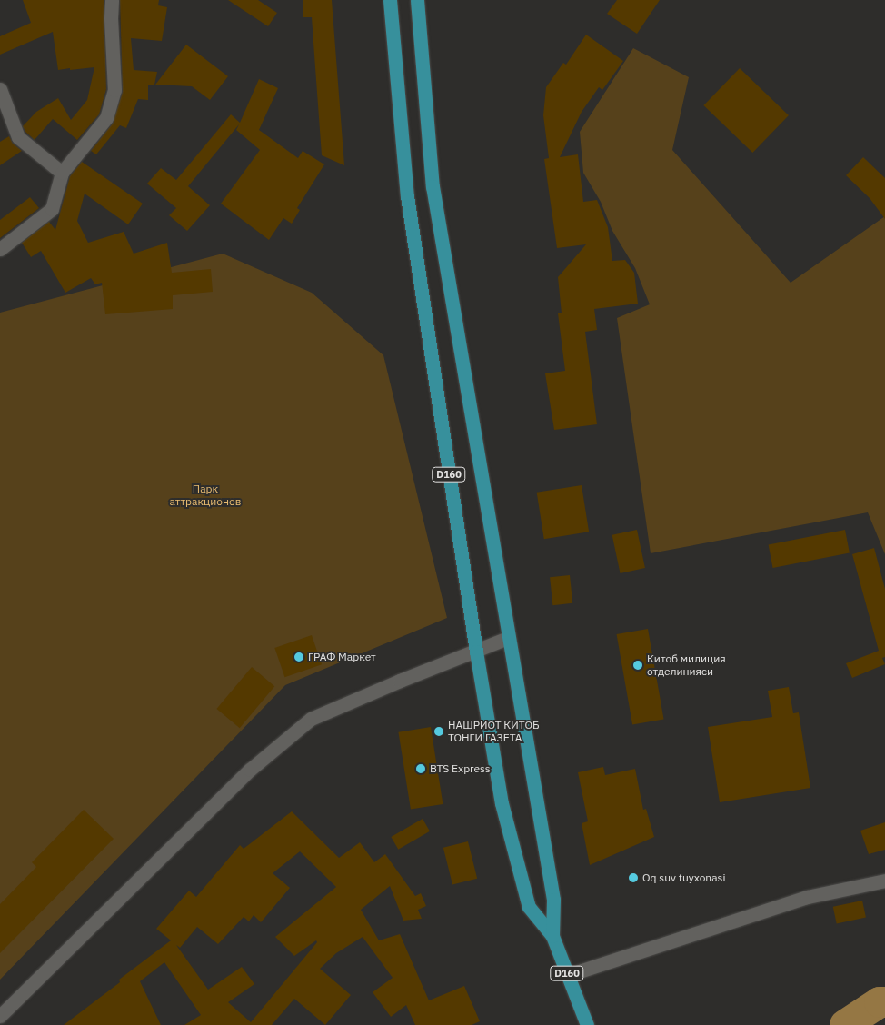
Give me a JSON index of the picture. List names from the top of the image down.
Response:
{
  "streets": {
    "main road": ["D160"]
  },
  "parks": ["Парк аттракционов"],
  "places": [
    "ГРАФ Маркет",
    "Китоб милиция отделинияси",
    "НАШРИОТ КИТОБ ТОНГИ ГАЗЕТА",
    "BTS Express",
    "Oq suv tuyxonasi"
  ]
}
